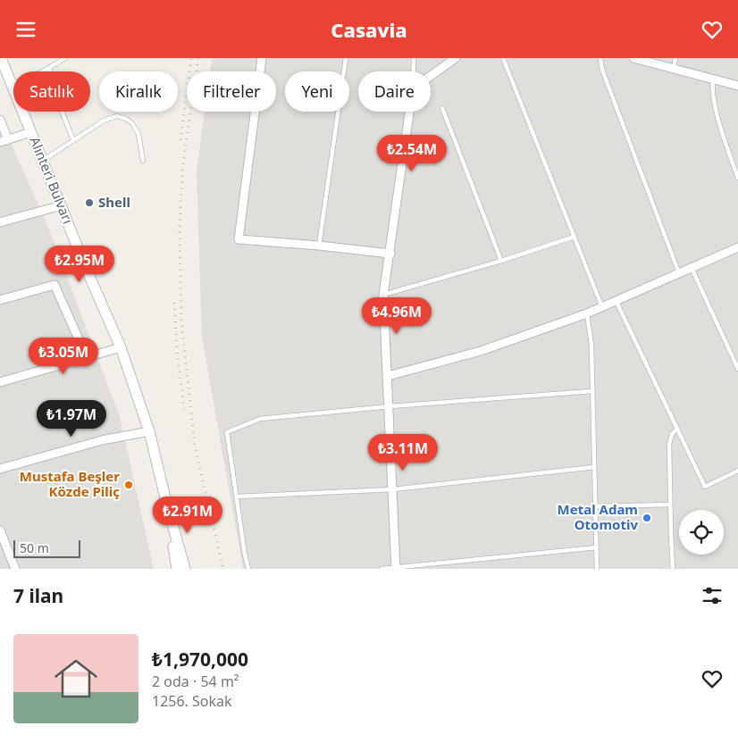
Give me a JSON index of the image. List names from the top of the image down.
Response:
{
  "streets": {
    "main road": ["Alınteri Bulvarı"]
  },
  "places": ["Shell", "Mustafa Beşler Közde Piliç", "Metal Adam Otomotiv"],
  "scale_bar": "50 m",
  "page": {
    "header": "Casavia",
    "chip": [
      "Satılık",
      "Kiralık",
      "Filtreler",
      "Yeni",
      "Daire"
    ],
    "price": [
      "₺2.54M",
      "₺2.95M",
      "₺4.96M",
      "₺3.05M",
      "₺1.97M",
      "₺3.11M",
      "₺2.91M"
    ],
    "scale": "50 m",
    "heading": "7 ilan",
    "list": [
      {
        "name": "₺1,970,000",
        "note": "2 oda · 54 m² · 1256. Sokak"
      }
    ]
  }
}
